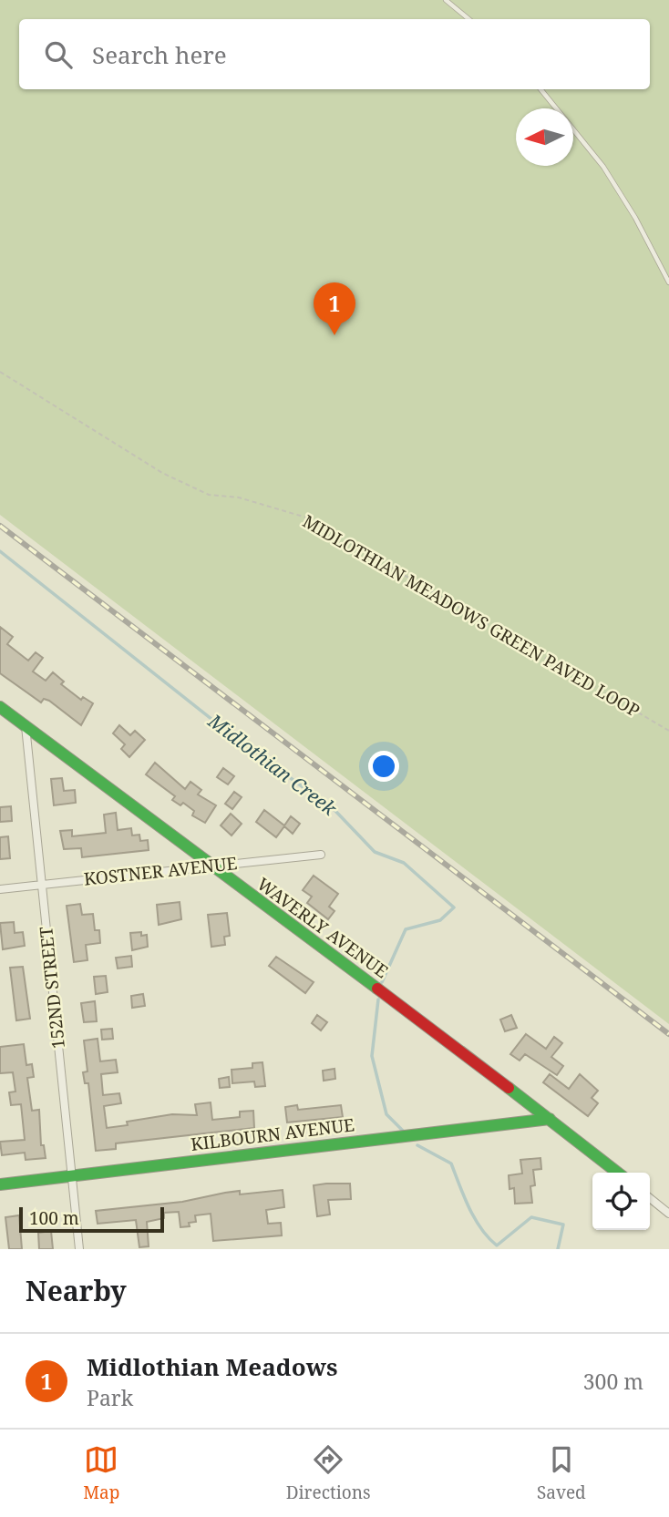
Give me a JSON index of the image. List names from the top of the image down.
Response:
{
  "streets": {
    "street": [
      "KOSTNER AVENUE",
      "WAVERLY AVENUE",
      "152ND STREET",
      "KILBOURN AVENUE"
    ],
    "path": ["MIDLOTHIAN MEADOWS GREEN PAVED LOOP"]
  },
  "crossings": [
    ["KOSTNER AVENUE", "WAVERLY AVENUE"],
    ["KOSTNER AVENUE", "152ND STREET"],
    ["WAVERLY AVENUE", "152ND STREET"],
    ["WAVERLY AVENUE", "KILBOURN AVENUE"],
    ["152ND STREET", "KILBOURN AVENUE"]
  ],
  "water": ["Midlothian Creek"],
  "scale_bar": "100 m",
  "north": "left",
  "page": {
    "search": "Search here",
    "pins": "1",
    "scale": "100 m",
    "heading": "Nearby",
    "list": [
      {
        "mark": "1",
        "name": "Midlothian Meadows",
        "note": "Park",
        "value": "300 m"
      }
    ],
    "nav": ["Map", "Directions", "Saved"]
  }
}
